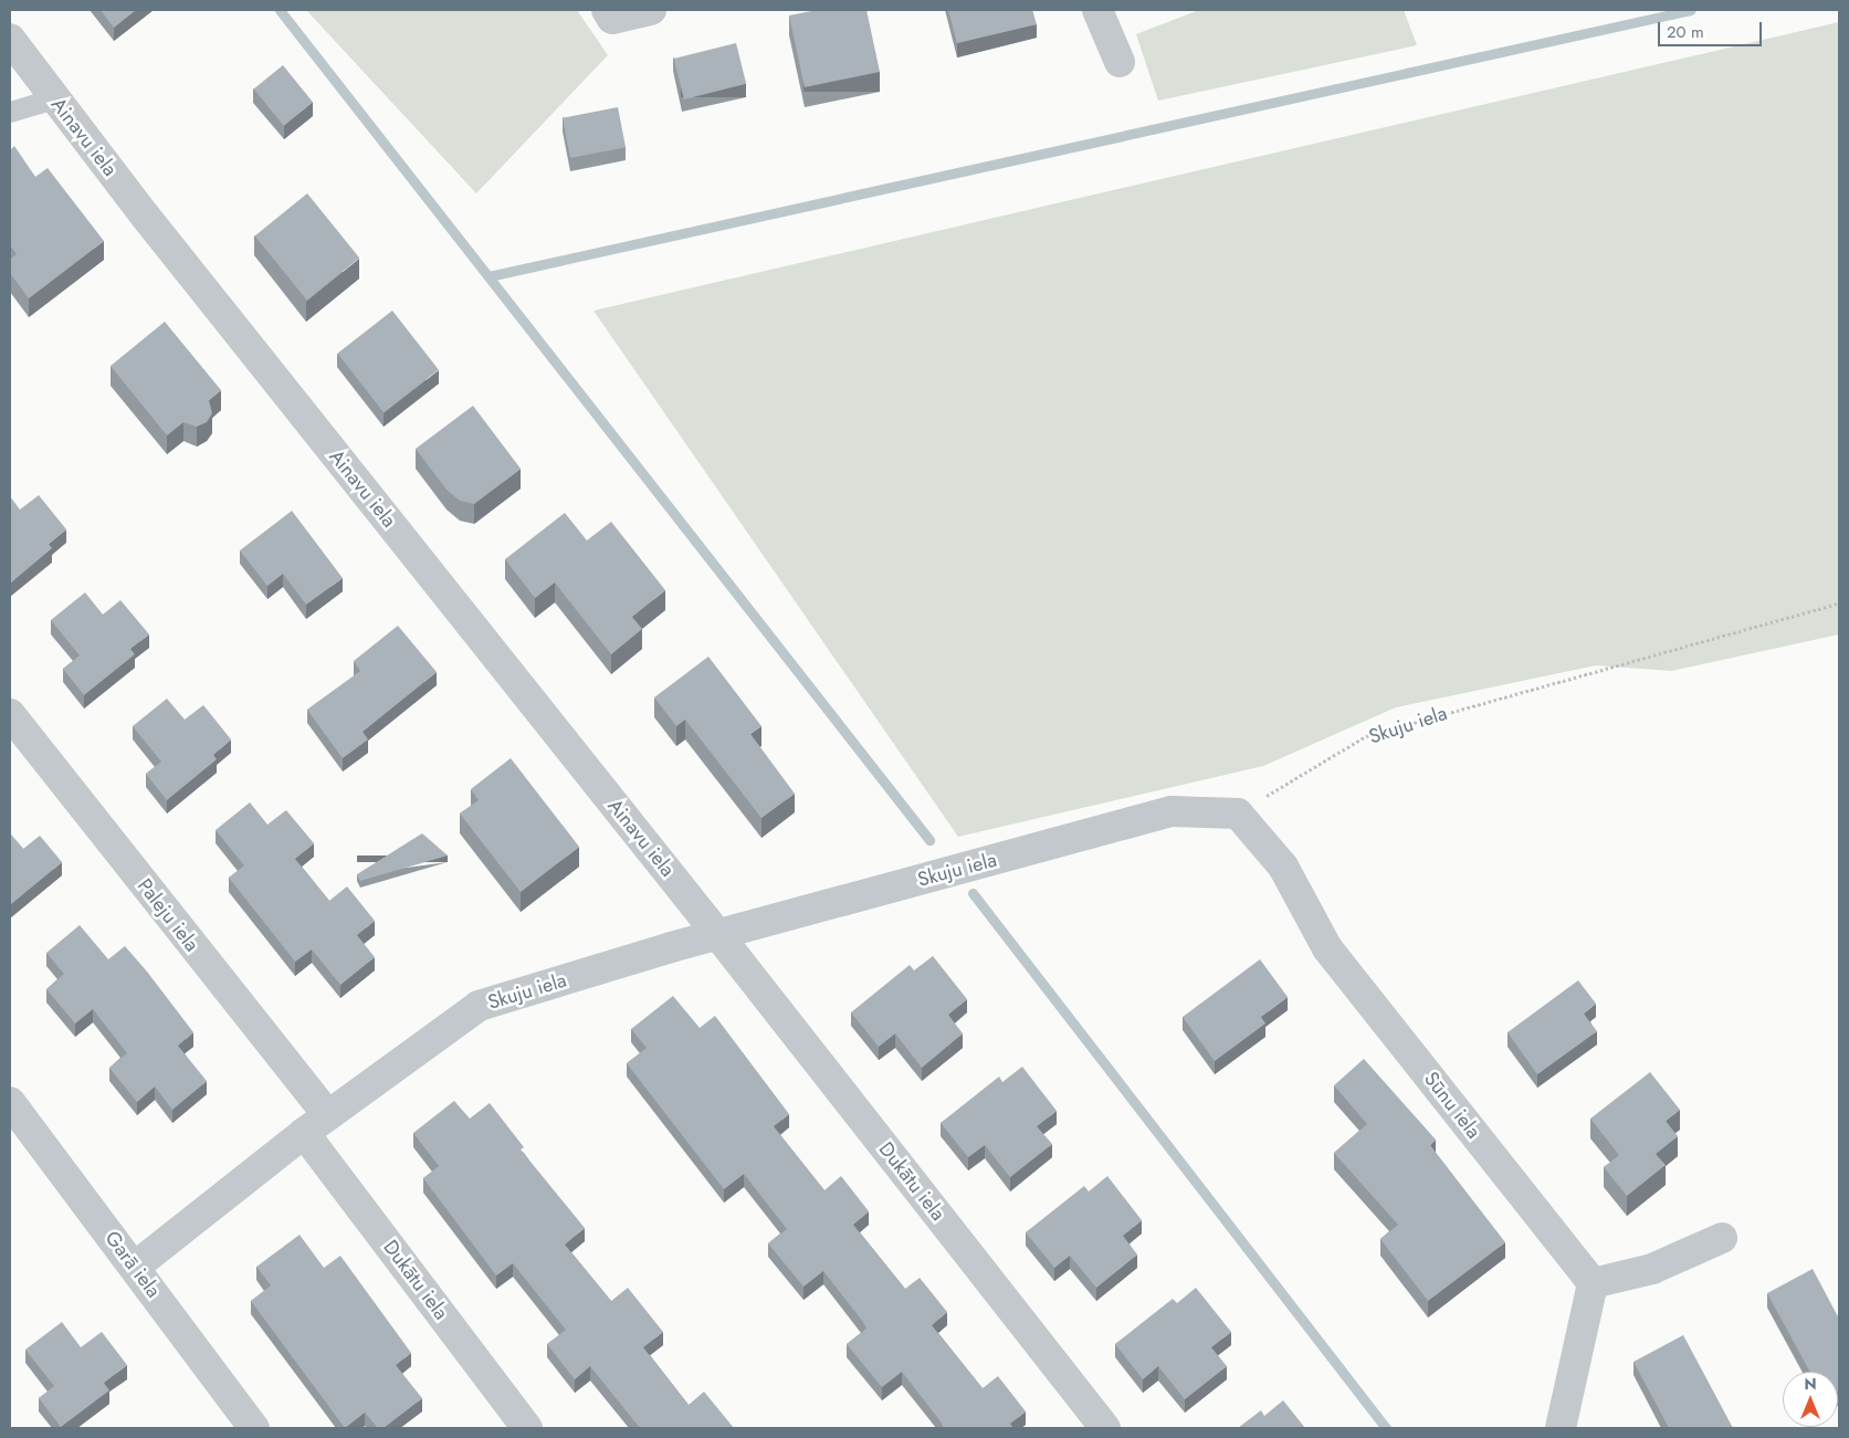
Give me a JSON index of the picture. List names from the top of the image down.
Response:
{
  "streets": {
    "street": [
      "Ainavu iela",
      "Skuju iela",
      "Paleju iela",
      "Sūnu iela",
      "Dukātu iela",
      "Garā iela"
    ]
  },
  "crossings": [
    ["Ainavu iela", "Skuju iela"],
    ["Ainavu iela", "Dukātu iela"],
    ["Skuju iela", "Paleju iela"],
    ["Skuju iela", "Sūnu iela"],
    ["Skuju iela", "Dukātu iela"],
    ["Skuju iela", "Garā iela"]
  ],
  "scale_bar": "20 m",
  "north": "top"
}
